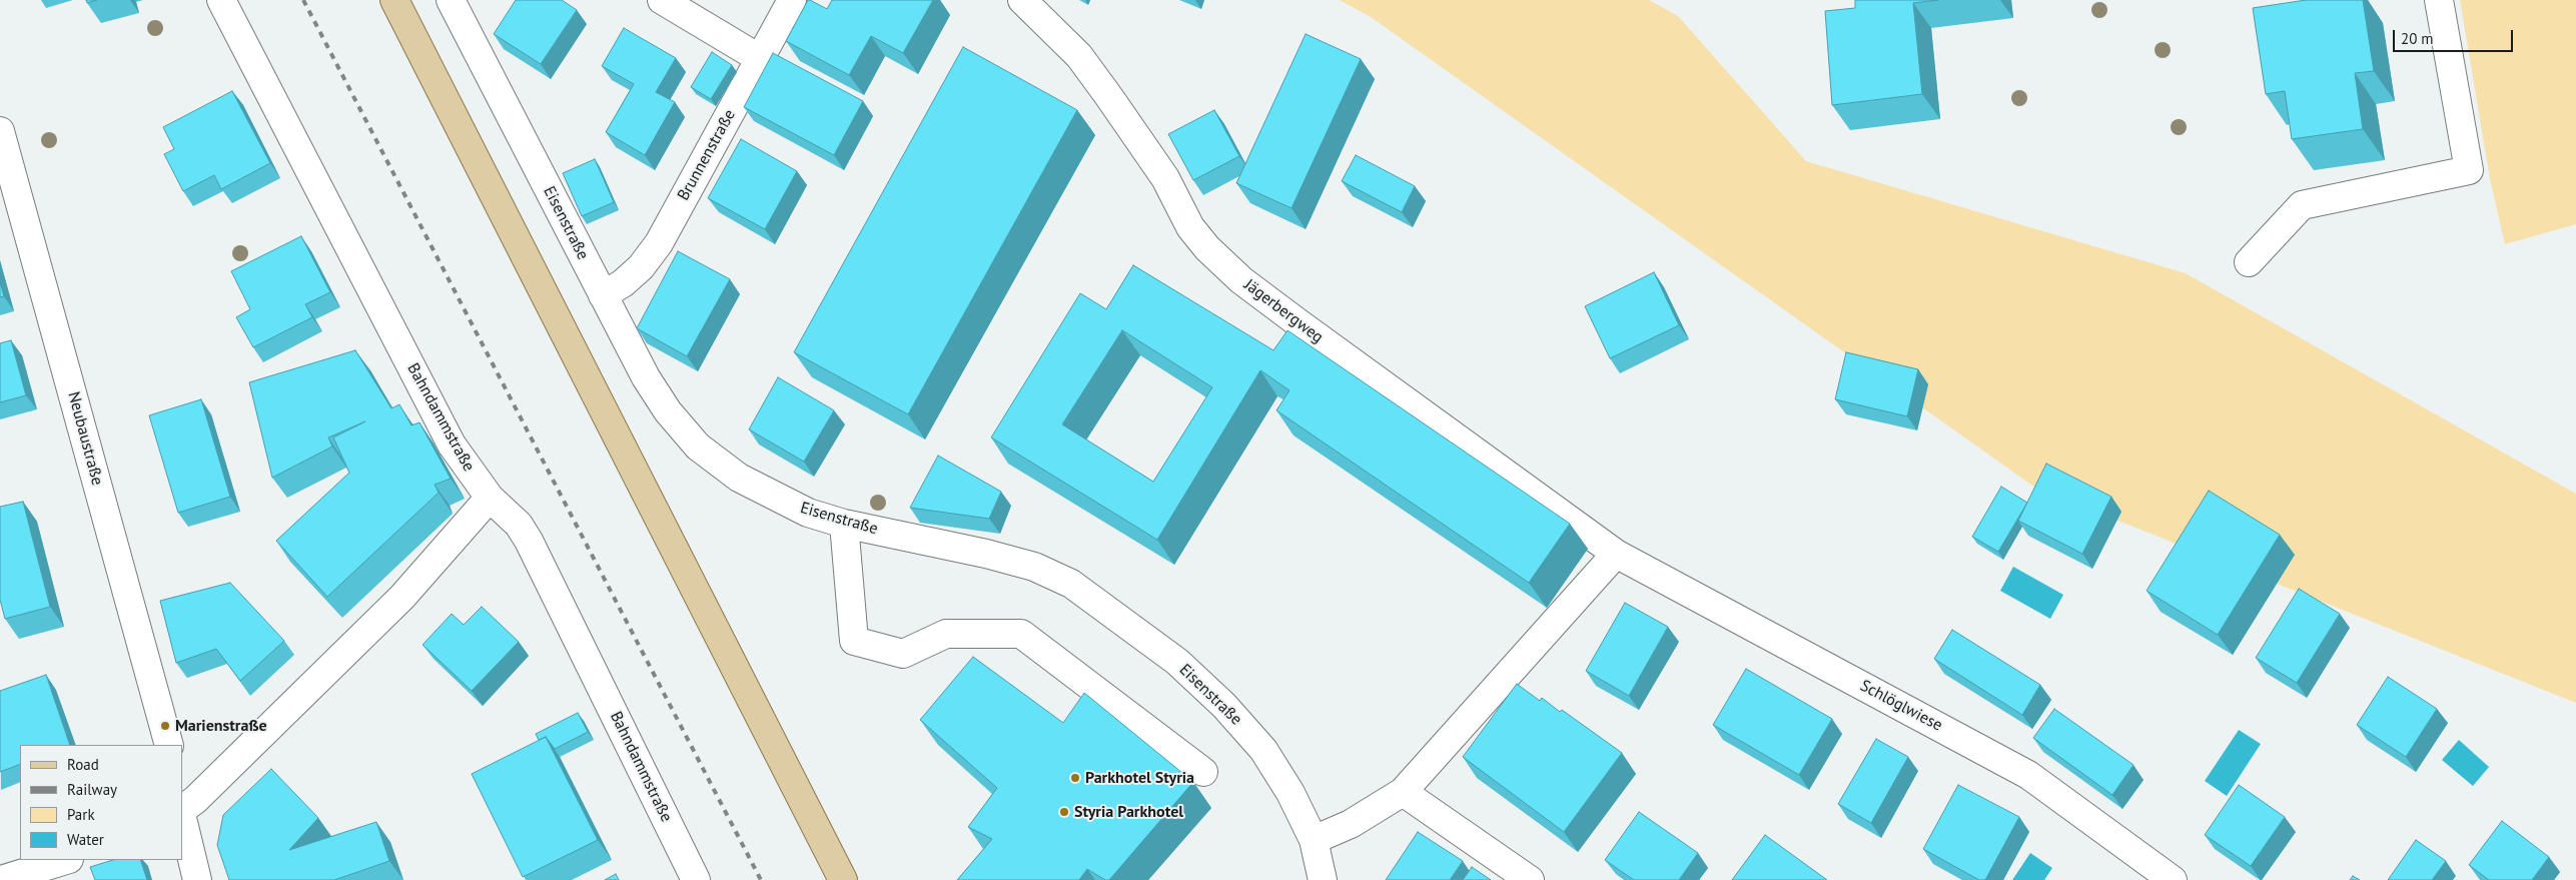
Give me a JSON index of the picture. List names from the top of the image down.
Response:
{
  "streets": {
    "street": [
      "Brunnenstraße",
      "Eisenstraße",
      "Jägerbergweg",
      "Bahndammstraße",
      "Neubaustraße",
      "Schlöglwiese"
    ]
  },
  "crossings": [
    ["Brunnenstraße", "Eisenstraße"],
    ["Jägerbergweg", "Schlöglwiese"]
  ],
  "places": ["Marienstraße", "Parkhotel Styria", "Styria Parkhotel"],
  "legend": [
    "Road",
    "Railway",
    "Park",
    "Water"
  ],
  "scale_bar": "20 m"
}
